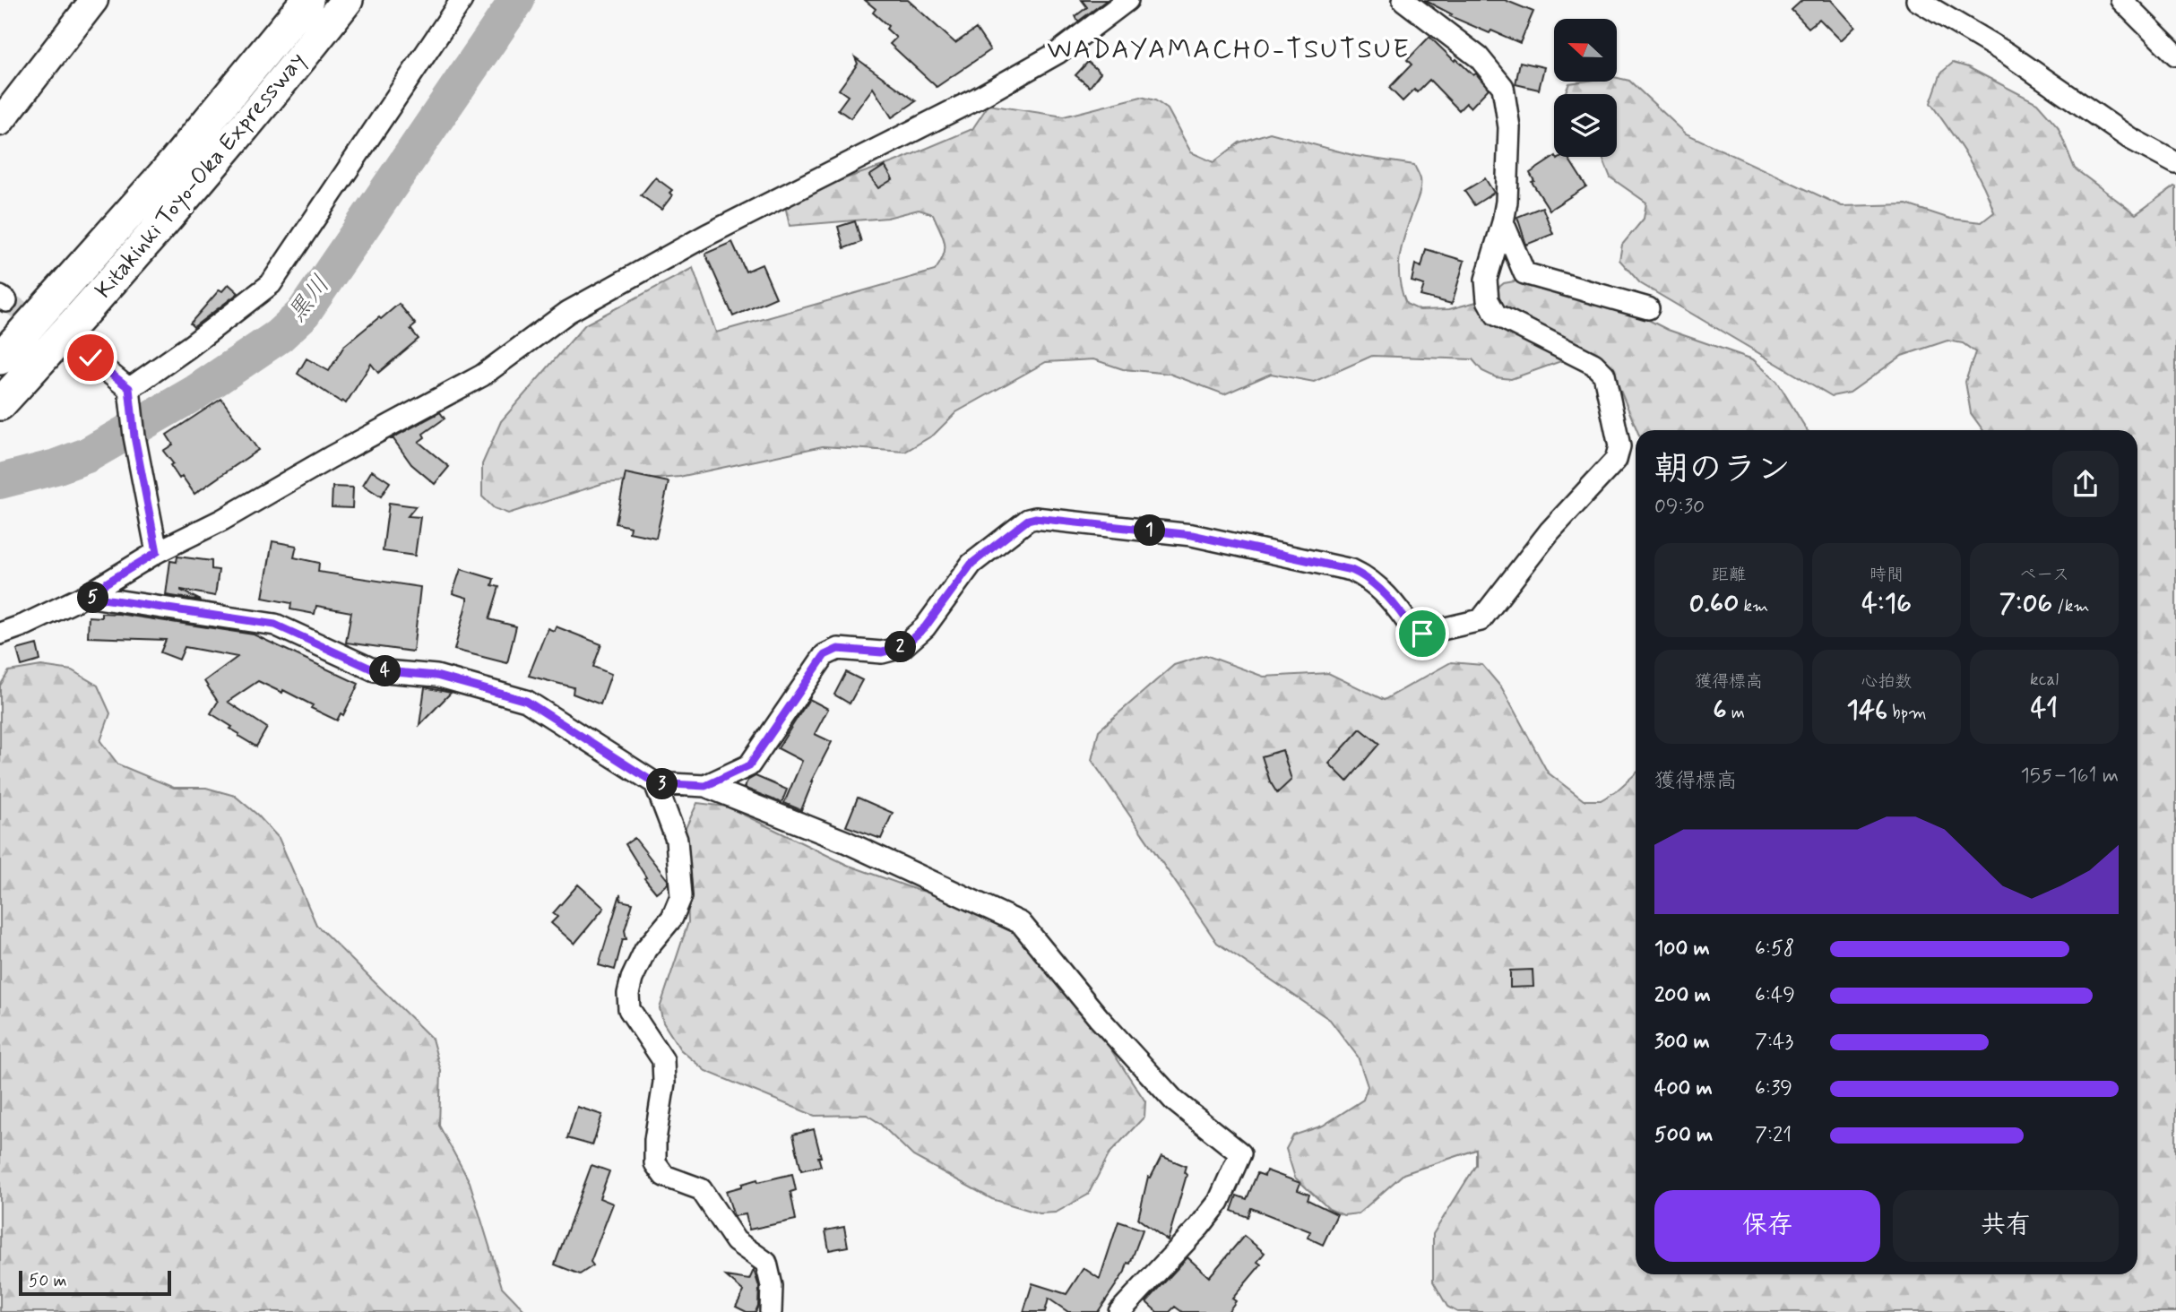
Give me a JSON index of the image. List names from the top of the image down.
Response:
{
  "streets": {
    "highway": ["Kitakinki Toyo-Oka Expressway"]
  },
  "districts": ["WADAYAMACHO-TSUTSUE"],
  "water": ["黒川"],
  "scale_bar": "50 m",
  "north": "left",
  "page": {
    "heading": ["朝のラン", "09:30"],
    "pins": [
      "1",
      "5",
      "2",
      "4",
      "3"
    ],
    "stats": [
      ["距離", "0.60 km"],
      ["時間", "4:16"],
      ["ペース", "7:06 /km"],
      ["獲得標高", "6 m"],
      ["心拍数", "146 bpm"],
      ["kcal", "41"]
    ],
    "chart": ["獲得標高", "155–161 m"],
    "list": [
      {
        "name": "100 m",
        "note": "6:58"
      },
      {
        "name": "200 m",
        "note": "6:49"
      },
      {
        "name": "300 m",
        "note": "7:43"
      },
      {
        "name": "400 m",
        "note": "6:39"
      },
      {
        "name": "500 m",
        "note": "7:21"
      }
    ],
    "buttons": ["保存", "共有"],
    "scale": "50 m"
  }
}
